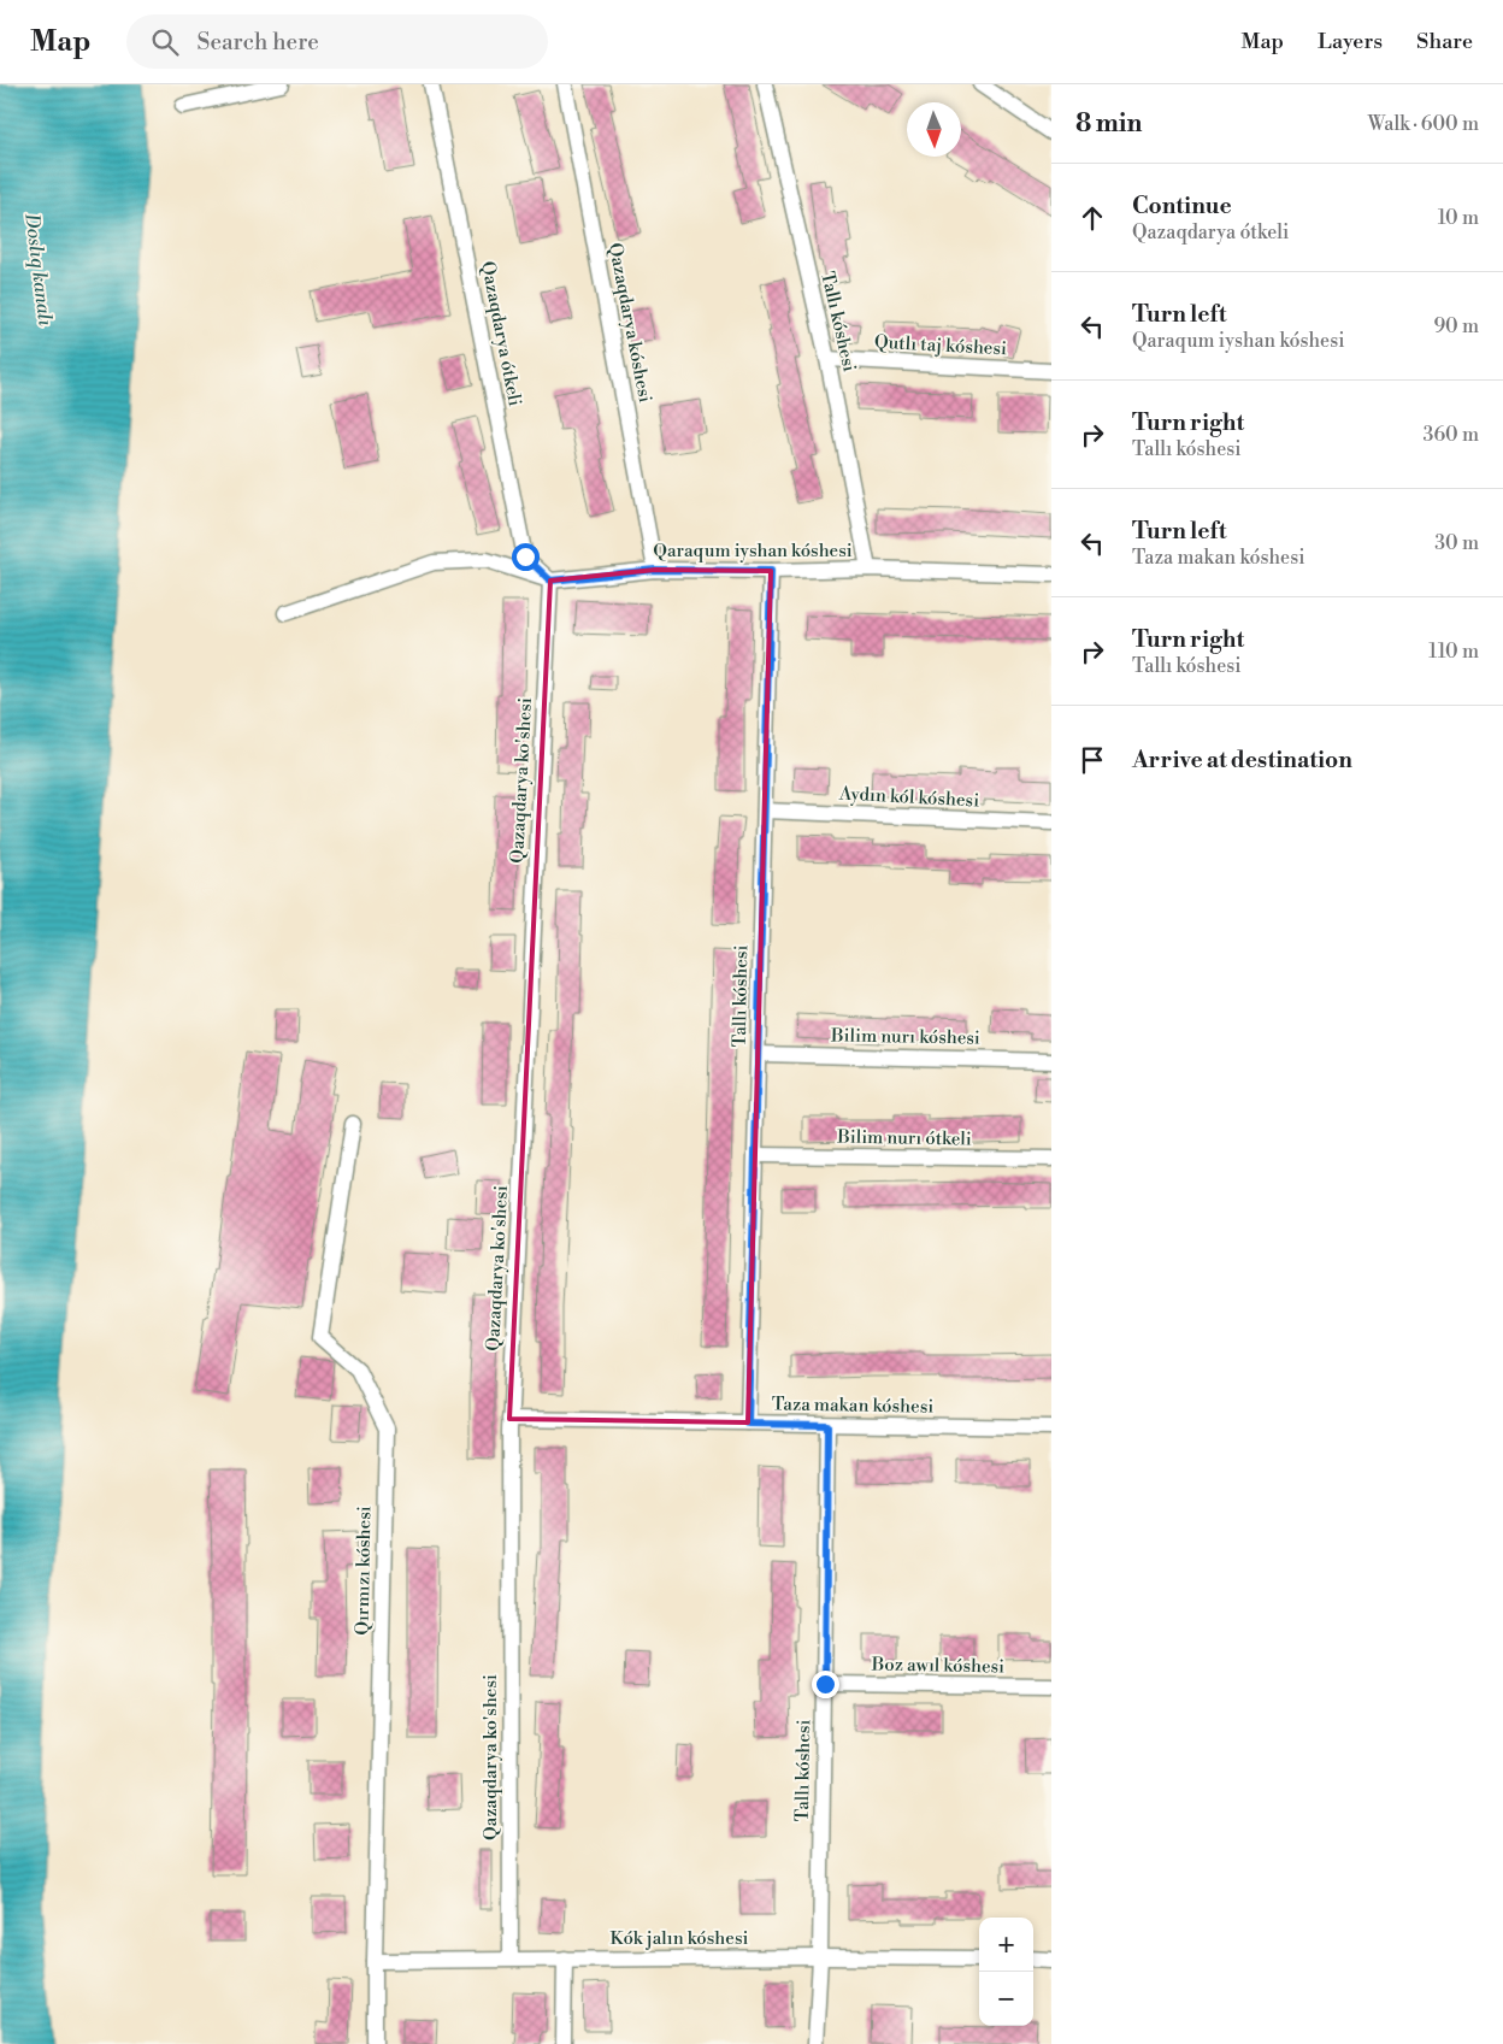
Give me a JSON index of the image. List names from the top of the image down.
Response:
{
  "streets": {
    "street": [
      "Tallı kóshesi",
      "Qazaqdarya kóshesi",
      "Qazaqdarya ótkeli",
      "Qutlı taj kóshesi",
      "Qaraqum iyshan kóshesi",
      "Qazaqdarya ko'shesi",
      "Aydın kól kóshesi",
      "Bilim nurı kóshesi",
      "Bilim nurı ótkeli",
      "Taza makan kóshesi",
      "Qırmızı kóshesi",
      "Boz awıl kóshesi",
      "Kók jalın kóshesi"
    ]
  },
  "crossings": [
    ["Tallı kóshesi", "Qutlı taj kóshesi"],
    ["Tallı kóshesi", "Qaraqum iyshan kóshesi"],
    ["Tallı kóshesi", "Aydın kól kóshesi"],
    ["Tallı kóshesi", "Bilim nurı kóshesi"],
    ["Tallı kóshesi", "Bilim nurı ótkeli"],
    ["Tallı kóshesi", "Taza makan kóshesi"],
    ["Tallı kóshesi", "Boz awıl kóshesi"],
    ["Tallı kóshesi", "Kók jalın kóshesi"],
    ["Qazaqdarya kóshesi", "Qaraqum iyshan kóshesi"],
    ["Qazaqdarya ótkeli", "Qaraqum iyshan kóshesi"],
    ["Qazaqdarya ótkeli", "Qazaqdarya ko'shesi"],
    ["Qaraqum iyshan kóshesi", "Qazaqdarya ko'shesi"],
    ["Qazaqdarya ko'shesi", "Taza makan kóshesi"],
    ["Qazaqdarya ko'shesi", "Kók jalın kóshesi"],
    ["Qırmızı kóshesi", "Kók jalın kóshesi"]
  ],
  "water": ["Doslıq kanalı"],
  "north": "bottom",
  "page": {
    "header": "Map",
    "search": "Search here",
    "nav": ["Map", "Layers", "Share"],
    "heading": ["8 min", "Walk · 600 m"],
    "list": [
      ["Continue", "Qazaqdarya ótkeli", "10 m"],
      ["Turn left", "Qaraqum iyshan kóshesi", "90 m"],
      ["Turn right", "Tallı kóshesi", "360 m"],
      ["Turn left", "Taza makan kóshesi", "30 m"],
      ["Turn right", "Tallı kóshesi", "110 m"],
      "Arrive at destination"
    ],
    "map_buttons": ["+", "−"]
  }
}
